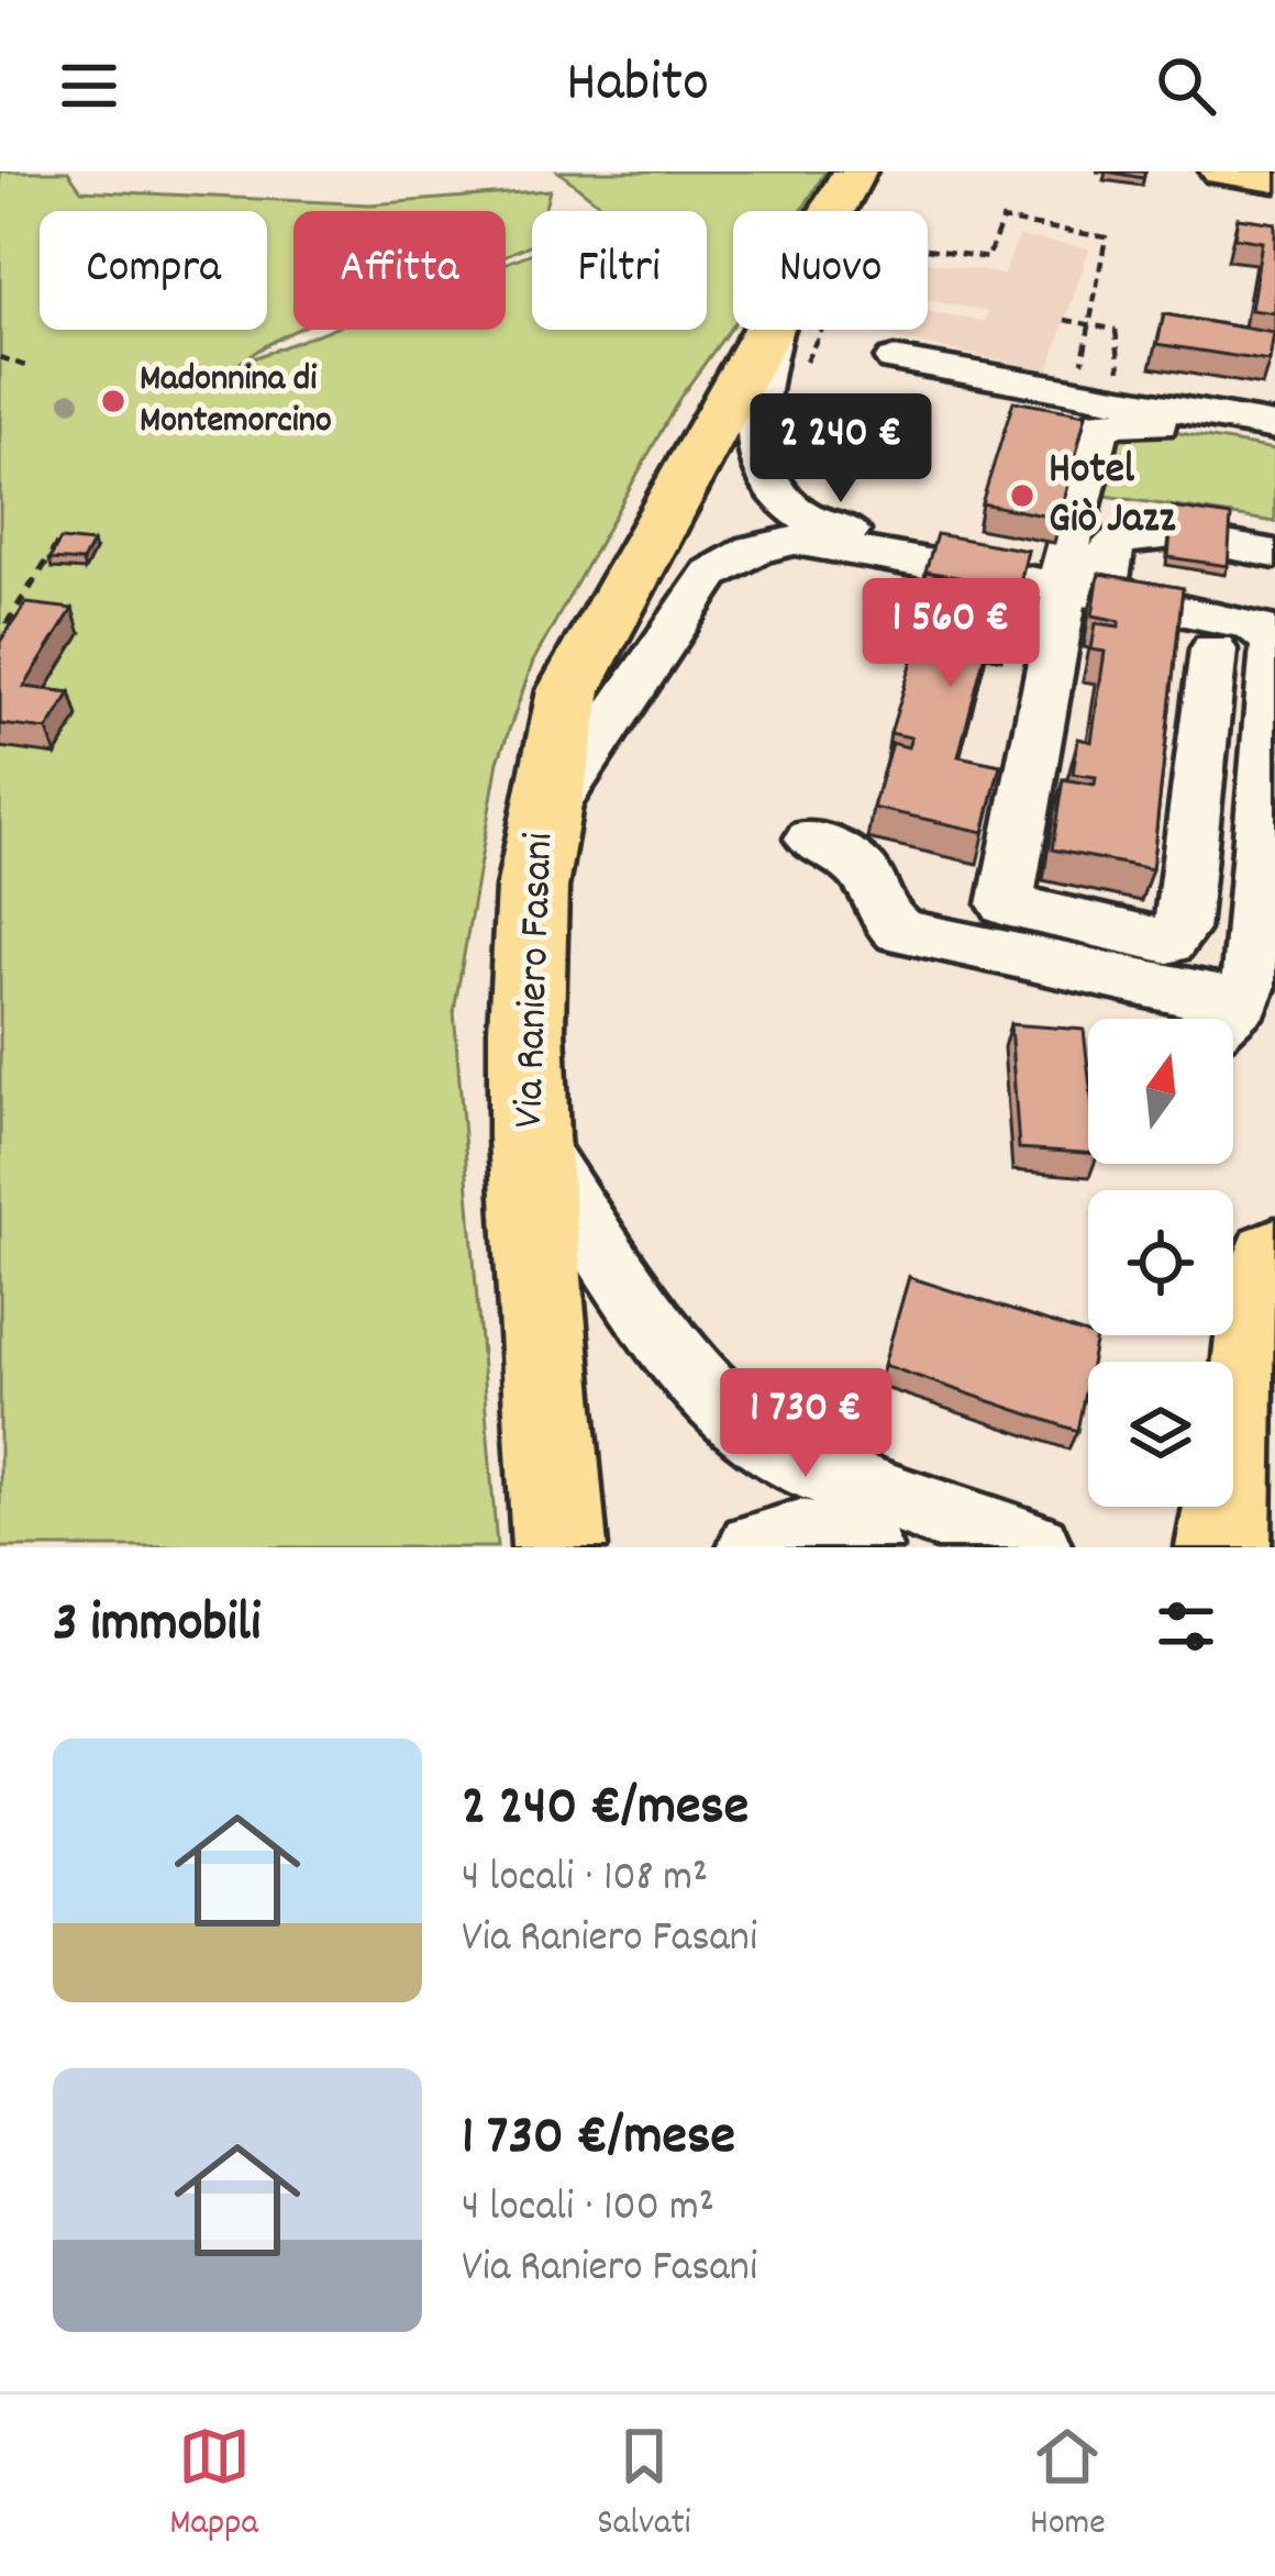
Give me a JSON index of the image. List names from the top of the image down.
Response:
{
  "streets": {
    "main road": ["Via Raniero Fasani"]
  },
  "places": ["Madonnina di Montemorcino", "Hotel Giò Jazz"],
  "north": "top",
  "page": {
    "header": "Habito",
    "chip": [
      "Compra",
      "Affitta",
      "Filtri",
      "Nuovo"
    ],
    "price": ["2 240 €", "1 560 €", "1 730 €"],
    "heading": "3 immobili",
    "list": [
      {
        "name": "2 240 €/mese",
        "note": "4 locali · 108 m² · Via Raniero Fasani"
      },
      {
        "name": "1 730 €/mese",
        "note": "4 locali · 100 m² · Via Raniero Fasani"
      }
    ],
    "tabs": ["Mappa", "Salvati", "Home"]
  }
}
